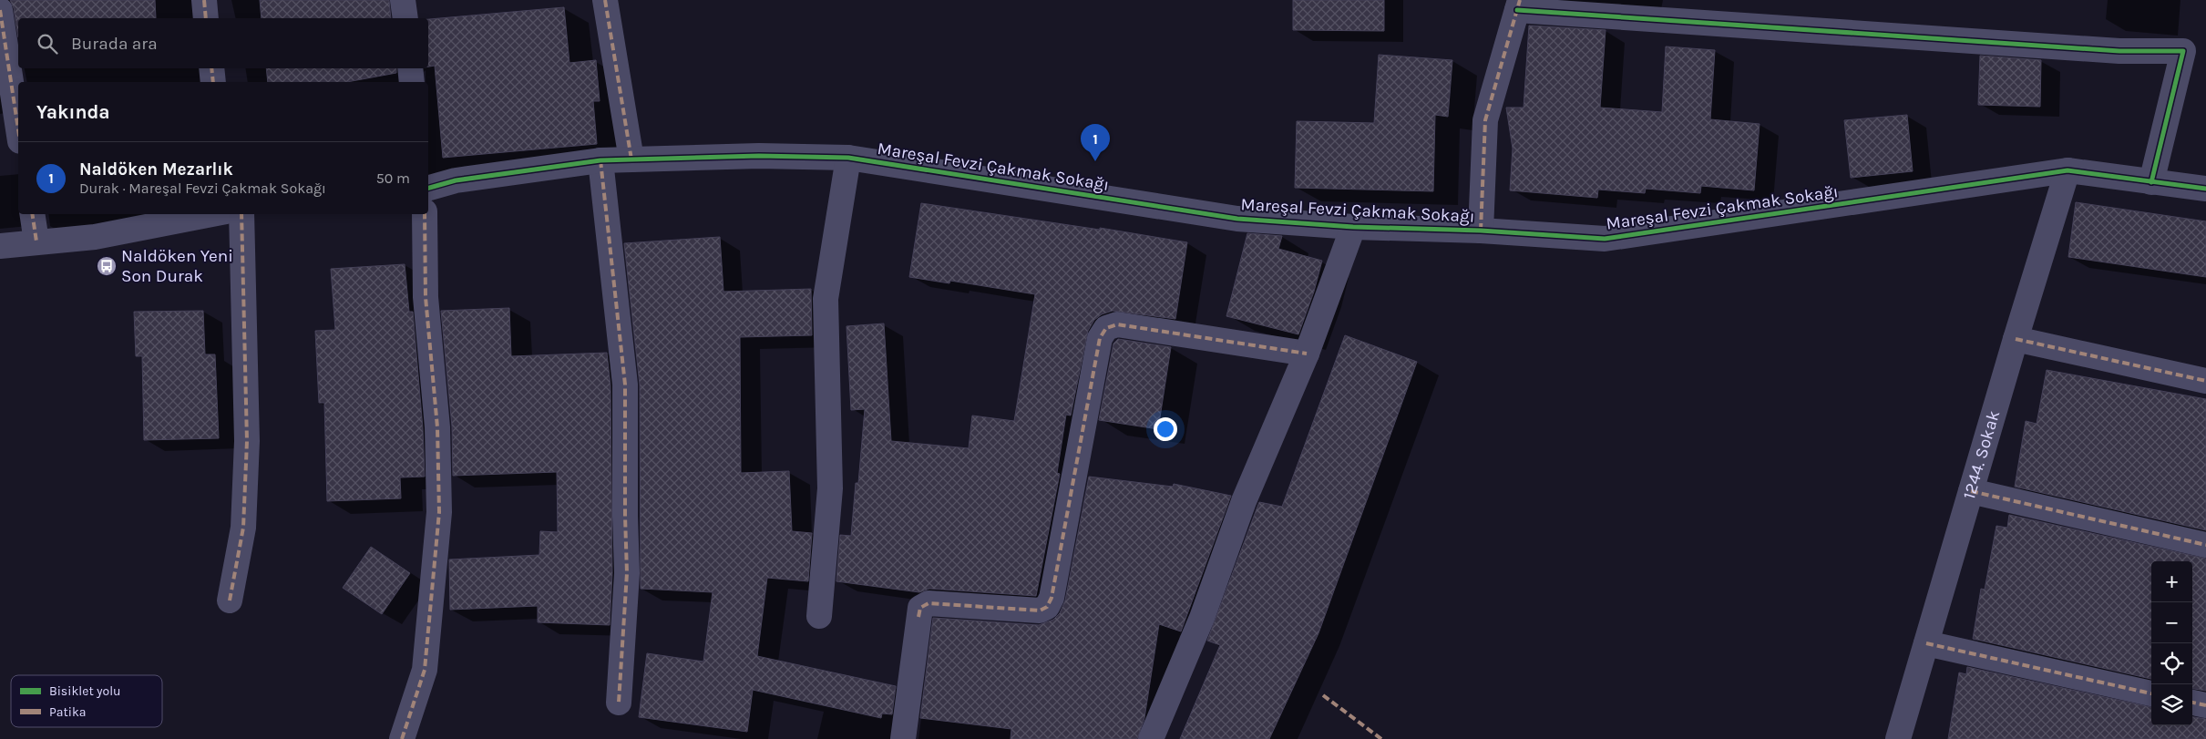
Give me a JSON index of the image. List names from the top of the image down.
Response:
{
  "streets": {
    "street": ["Mareşal Fevzi Çakmak Sokağı", "1244. Sokak"]
  },
  "crossings": [
    ["Mareşal Fevzi Çakmak Sokağı", "1244. Sokak"]
  ],
  "places": {
    "bus stop": ["Naldöken Yeni Son Durak"]
  },
  "legend": ["Bisiklet yolu", "Patika"],
  "page": {
    "search": "Burada ara",
    "heading": "Yakında",
    "pins": "1",
    "list": [
      {
        "mark": "1",
        "name": "Naldöken Mezarlık",
        "note": "Durak · Mareşal Fevzi Çakmak Sokağı",
        "value": "50 m"
      }
    ],
    "map_buttons": ["+", "−"]
  }
}
